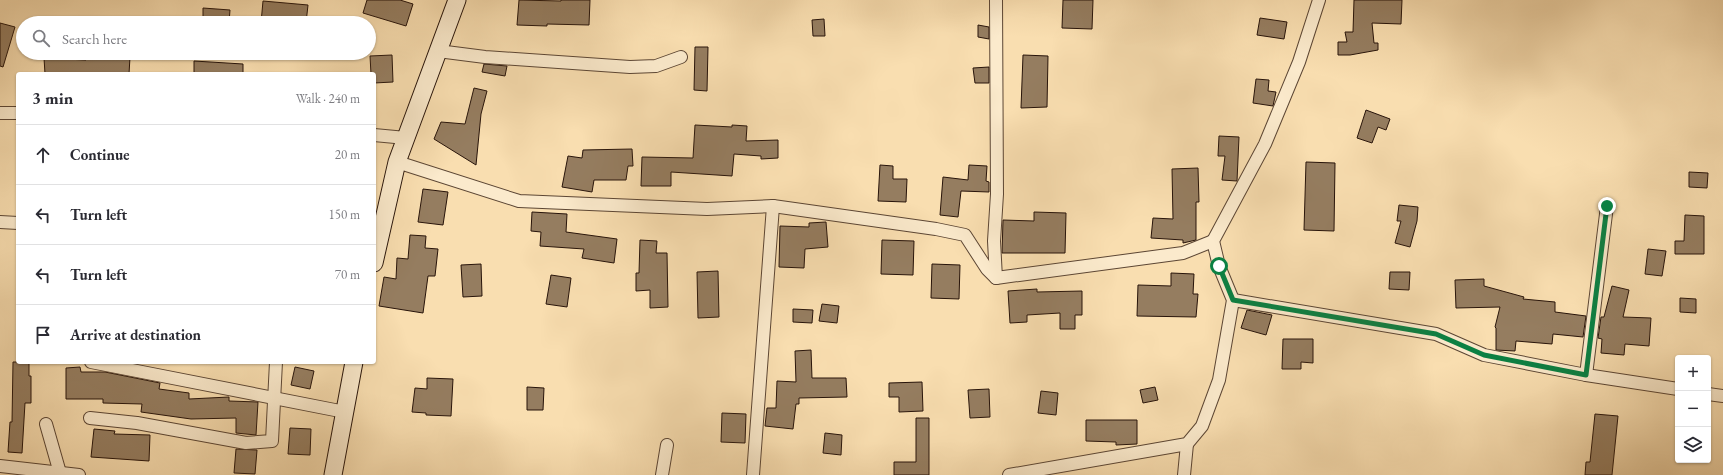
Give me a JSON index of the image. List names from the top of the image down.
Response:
{
  "page": {
    "search": "Search here",
    "heading": ["3 min", "Walk · 240 m"],
    "list": [
      ["Continue", "20 m"],
      ["Turn left", "150 m"],
      ["Turn left", "70 m"],
      "Arrive at destination"
    ],
    "map_buttons": ["+", "−"]
  }
}
